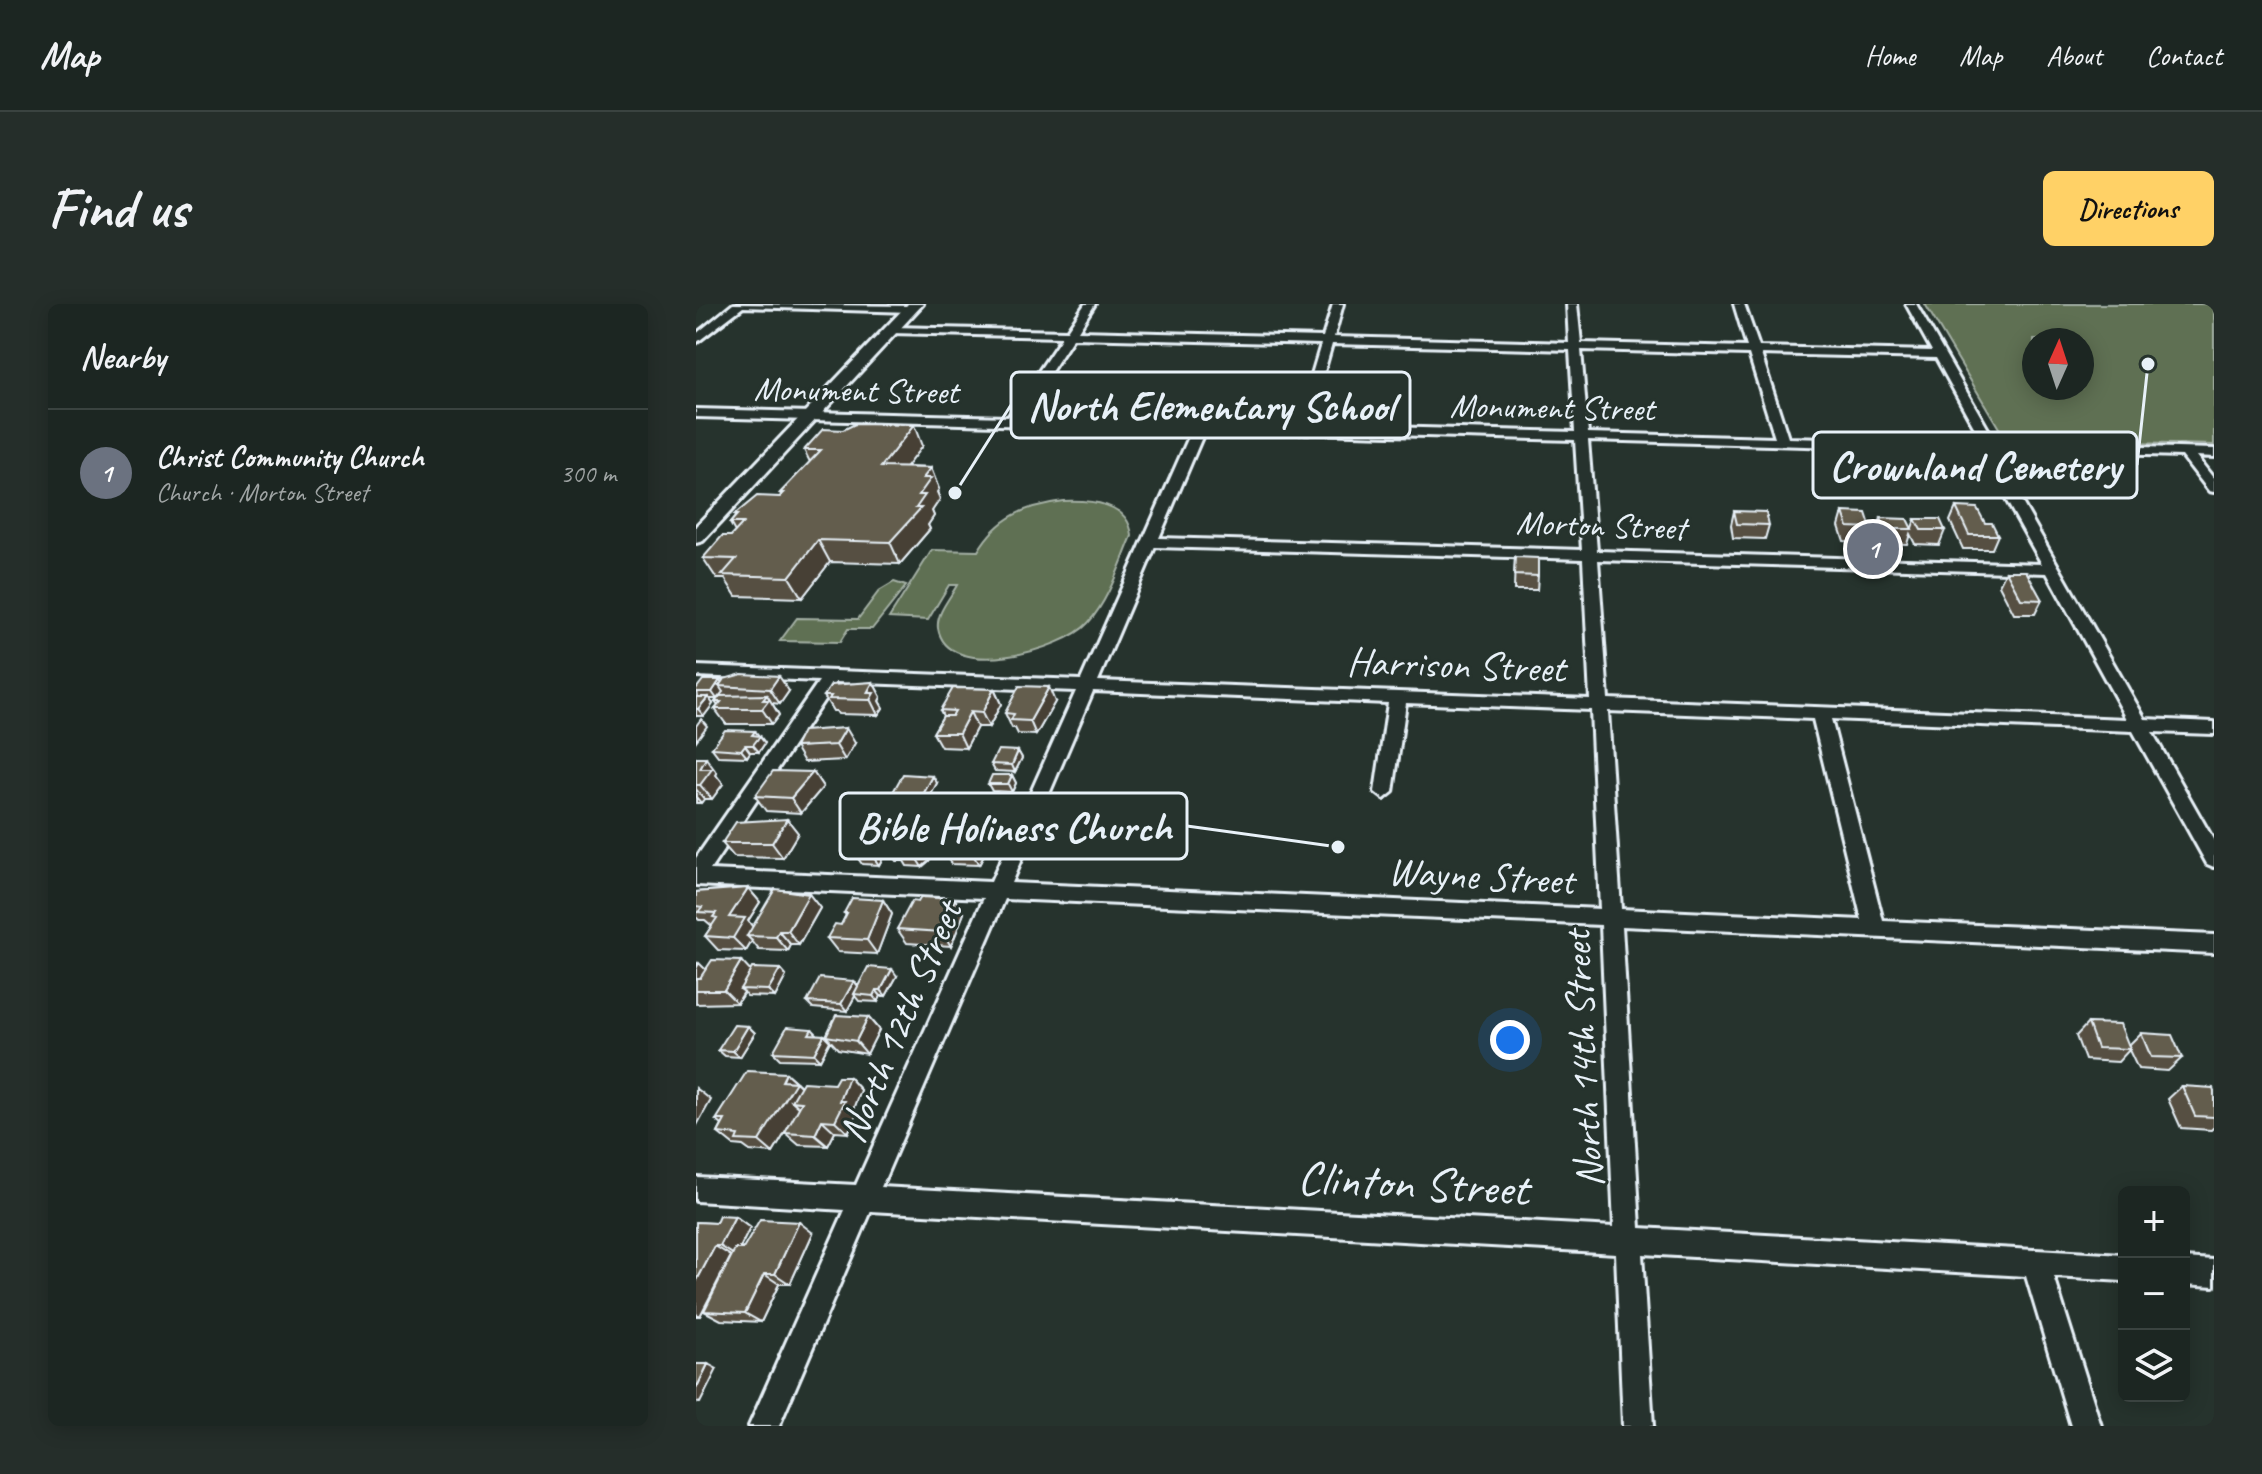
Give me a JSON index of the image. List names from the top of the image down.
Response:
{
  "streets": {
    "street": [
      "Monument Street",
      "Morton Street",
      "Harrison Street",
      "Wayne Street",
      "North 12th Street",
      "North 14th Street",
      "Clinton Street"
    ]
  },
  "crossings": [
    ["Monument Street", "North 12th Street"],
    ["Monument Street", "North 14th Street"],
    ["Morton Street", "North 12th Street"],
    ["Morton Street", "North 14th Street"],
    ["Harrison Street", "North 12th Street"],
    ["Harrison Street", "North 14th Street"],
    ["Wayne Street", "North 12th Street"],
    ["Wayne Street", "North 14th Street"],
    ["North 12th Street", "Clinton Street"],
    ["North 14th Street", "Clinton Street"]
  ],
  "places": ["Crownland Cemetery", "North Elementary School", "Bible Holiness Church"],
  "north": "top",
  "page": {
    "header": "Map",
    "nav": [
      "Home",
      "Map",
      "About",
      "Contact"
    ],
    "buttons": "Directions",
    "title": "Find us",
    "heading": "Nearby",
    "list": [
      {
        "mark": "1",
        "name": "Christ Community Church",
        "note": "Church · Morton Street",
        "value": "300 m"
      }
    ],
    "pins": "1",
    "map_buttons": ["+", "−"]
  }
}
